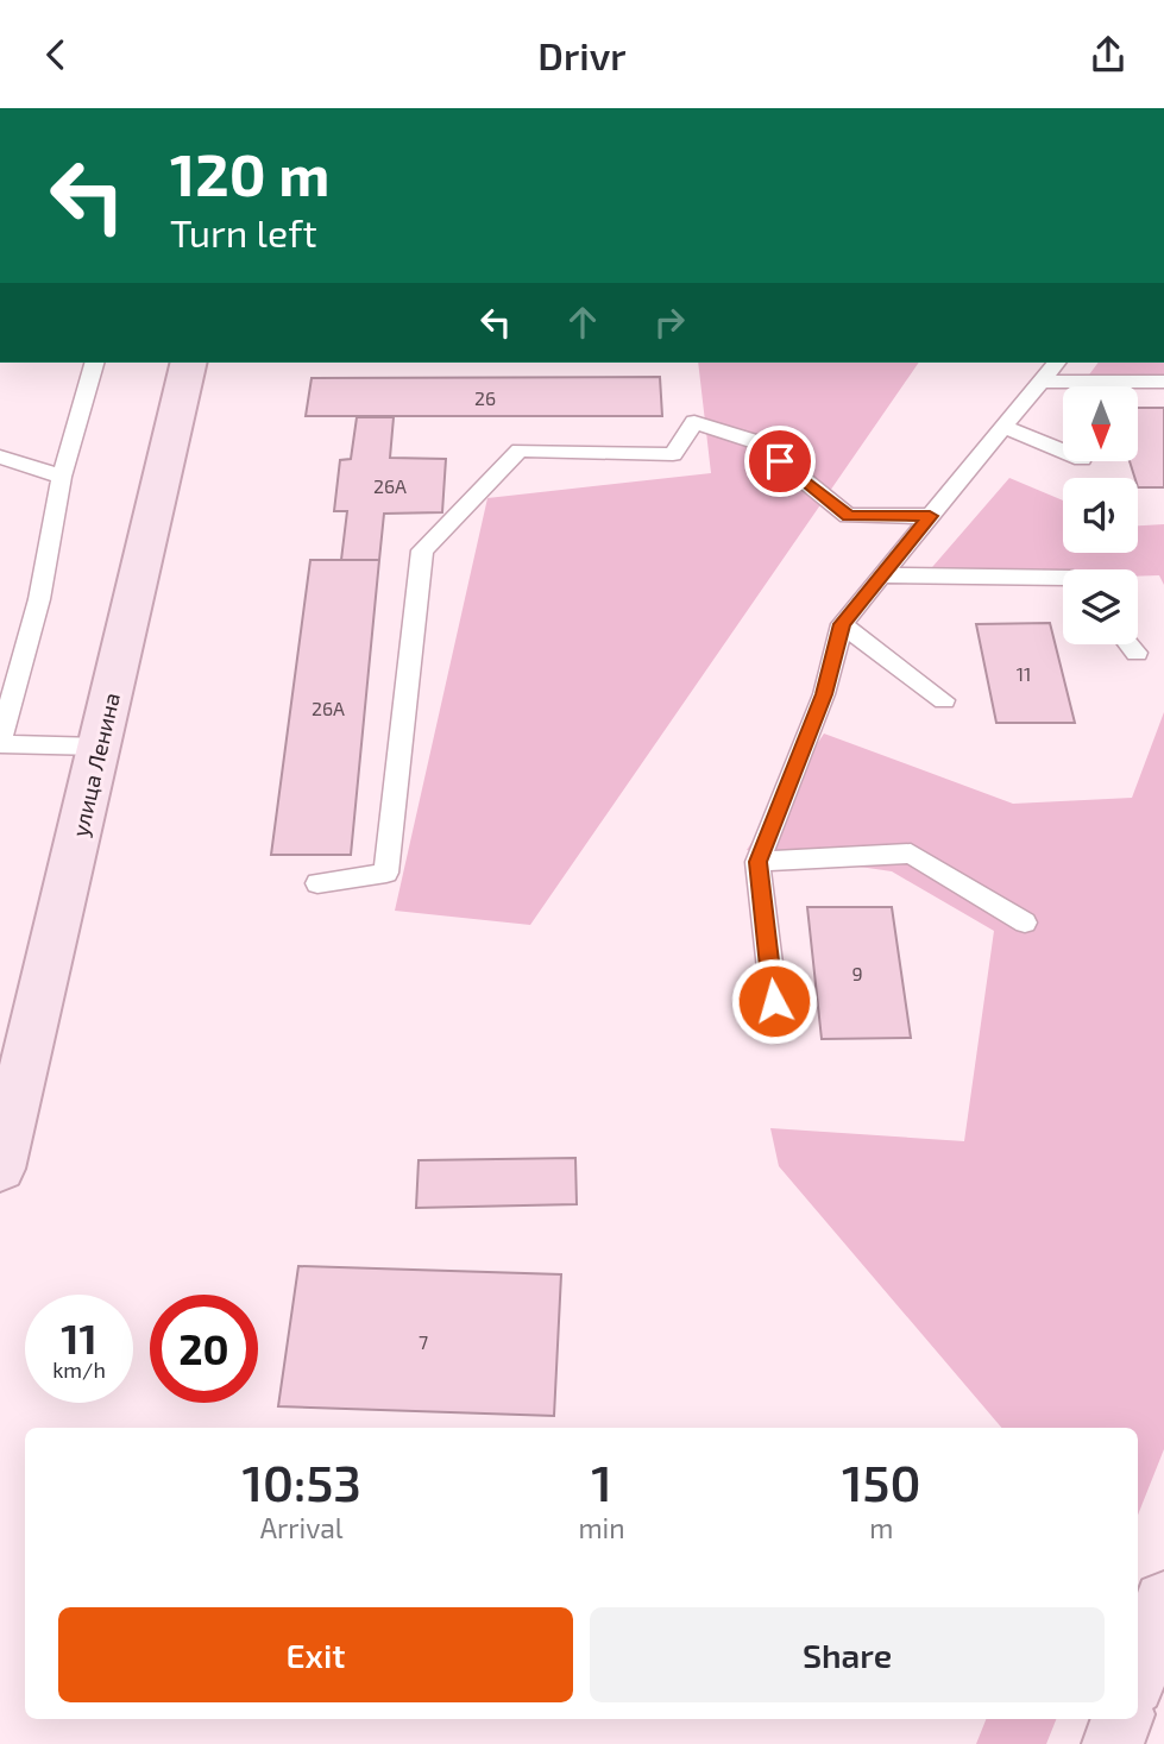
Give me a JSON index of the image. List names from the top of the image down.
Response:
{
  "streets": {
    "main road": ["улица Ленина"]
  },
  "house_numbers": [
    "26",
    "26А",
    "11",
    "26А",
    "9",
    "7"
  ],
  "north": "bottom",
  "page": {
    "header": "Drivr",
    "turn": ["120 m", "Turn left"],
    "speed": "11 km/h",
    "limit": "20",
    "eta": [
      "10:53",
      "Arrival",
      "1",
      "min",
      "150",
      "m"
    ],
    "buttons": ["Exit", "Share"]
  }
}
